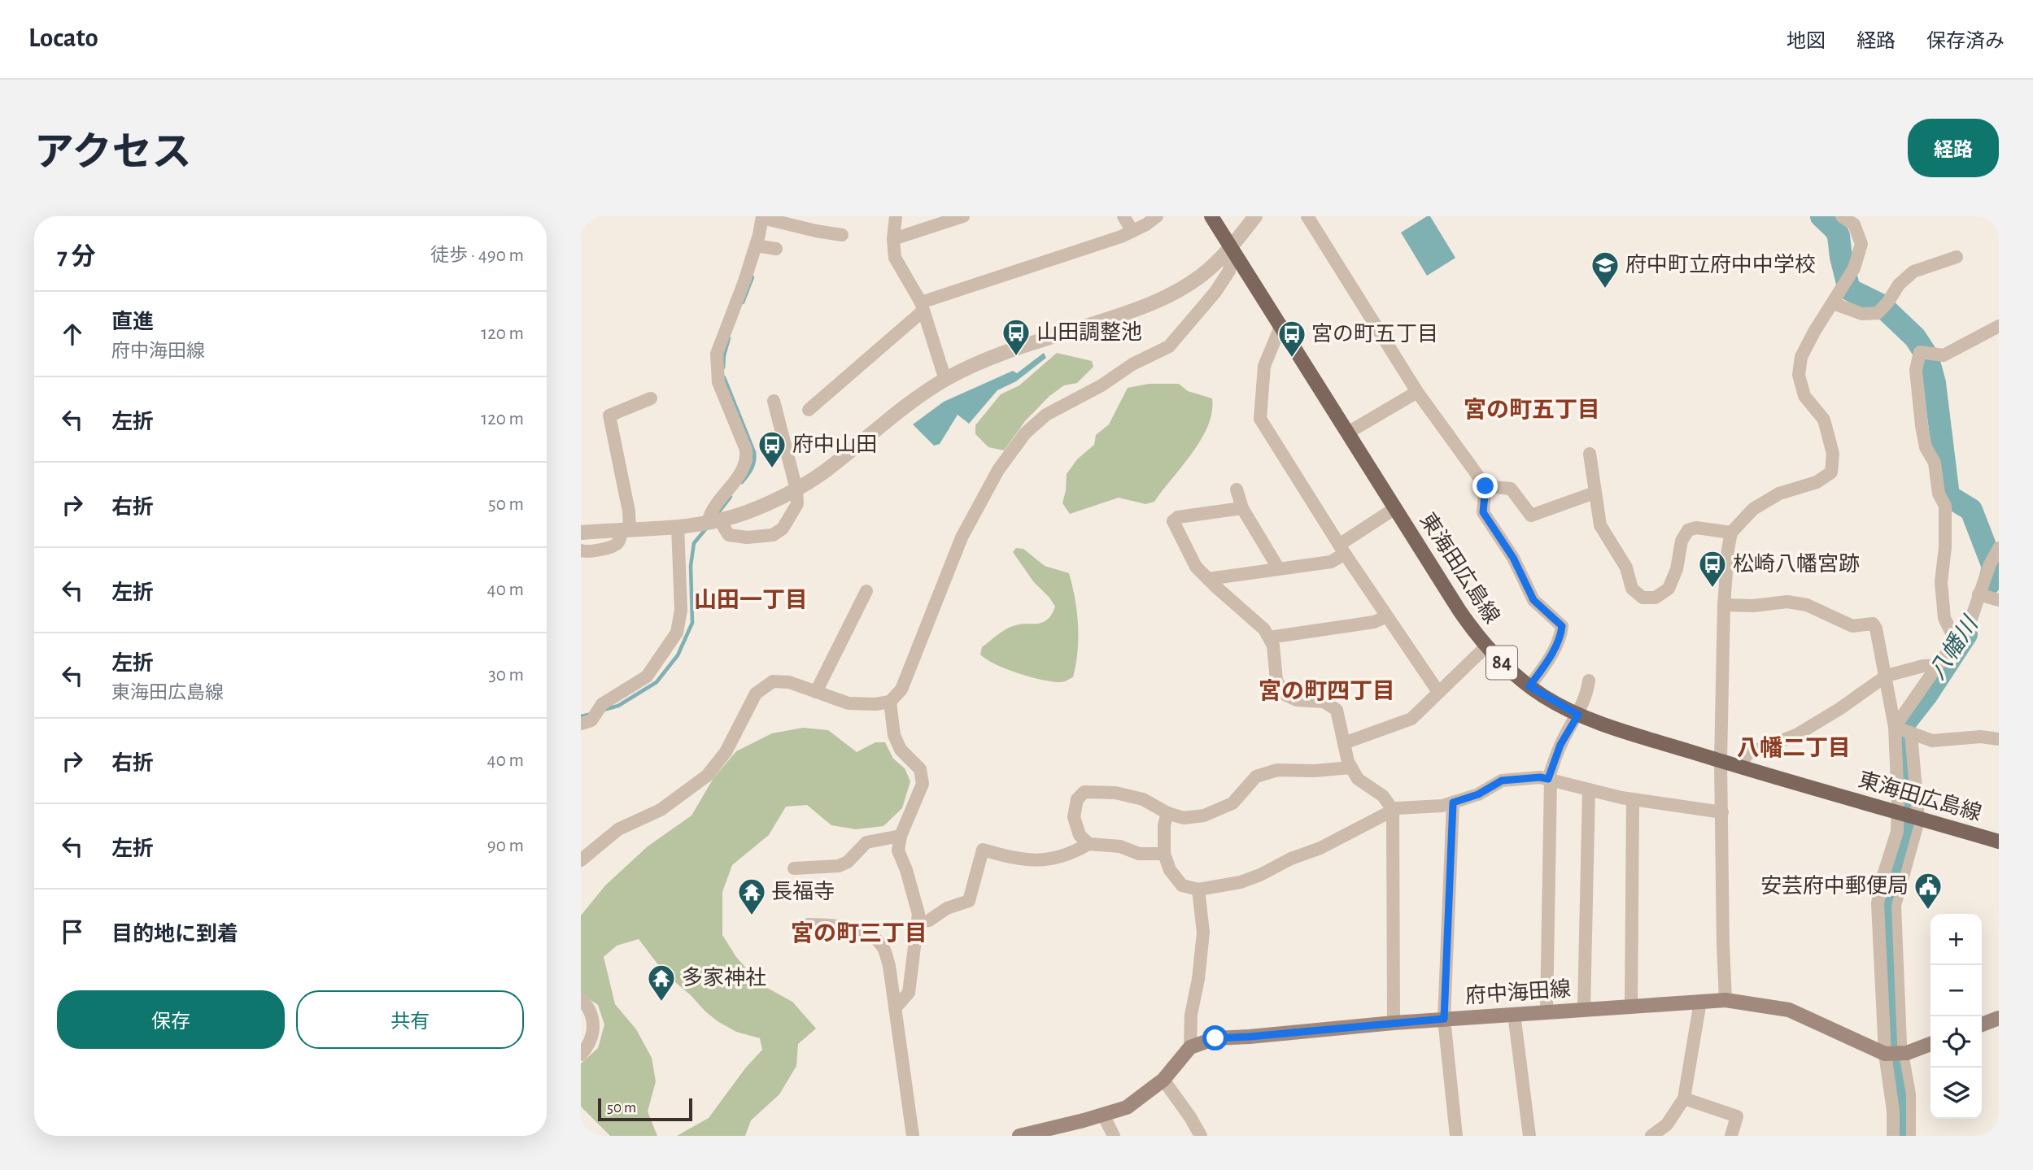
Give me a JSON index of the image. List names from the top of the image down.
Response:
{
  "streets": {
    "main road": ["東海田広島線", "84", "府中海田線"]
  },
  "districts": [
    "宮の町五丁目",
    "山田一丁目",
    "宮の町四丁目",
    "八幡二丁目",
    "宮の町三丁目"
  ],
  "water": ["八幡川"],
  "places": {
    "school or university": ["府中町立府中中学校"],
    "bus stop": [
      "山田調整池",
      "宮の町五丁目",
      "府中山田",
      "松崎八幡宮跡"
    ],
    "public building": ["安芸府中郵便局"],
    "temple": ["長福寺", "多家神社"]
  },
  "scale_bar": "50 m",
  "page": {
    "header": "Locato",
    "nav": ["地図", "経路", "保存済み"],
    "title": "アクセス",
    "buttons": [
      "経路",
      ["保存", "共有"]
    ],
    "heading": ["7 分", "徒歩 · 490 m"],
    "list": [
      ["直進", "府中海田線", "120 m"],
      ["左折", "120 m"],
      ["右折", "50 m"],
      ["左折", "40 m"],
      ["左折", "東海田広島線", "30 m"],
      ["右折", "40 m"],
      ["左折", "90 m"],
      "目的地に到着"
    ],
    "map_buttons": ["+", "−"],
    "scale": "50 m"
  }
}
